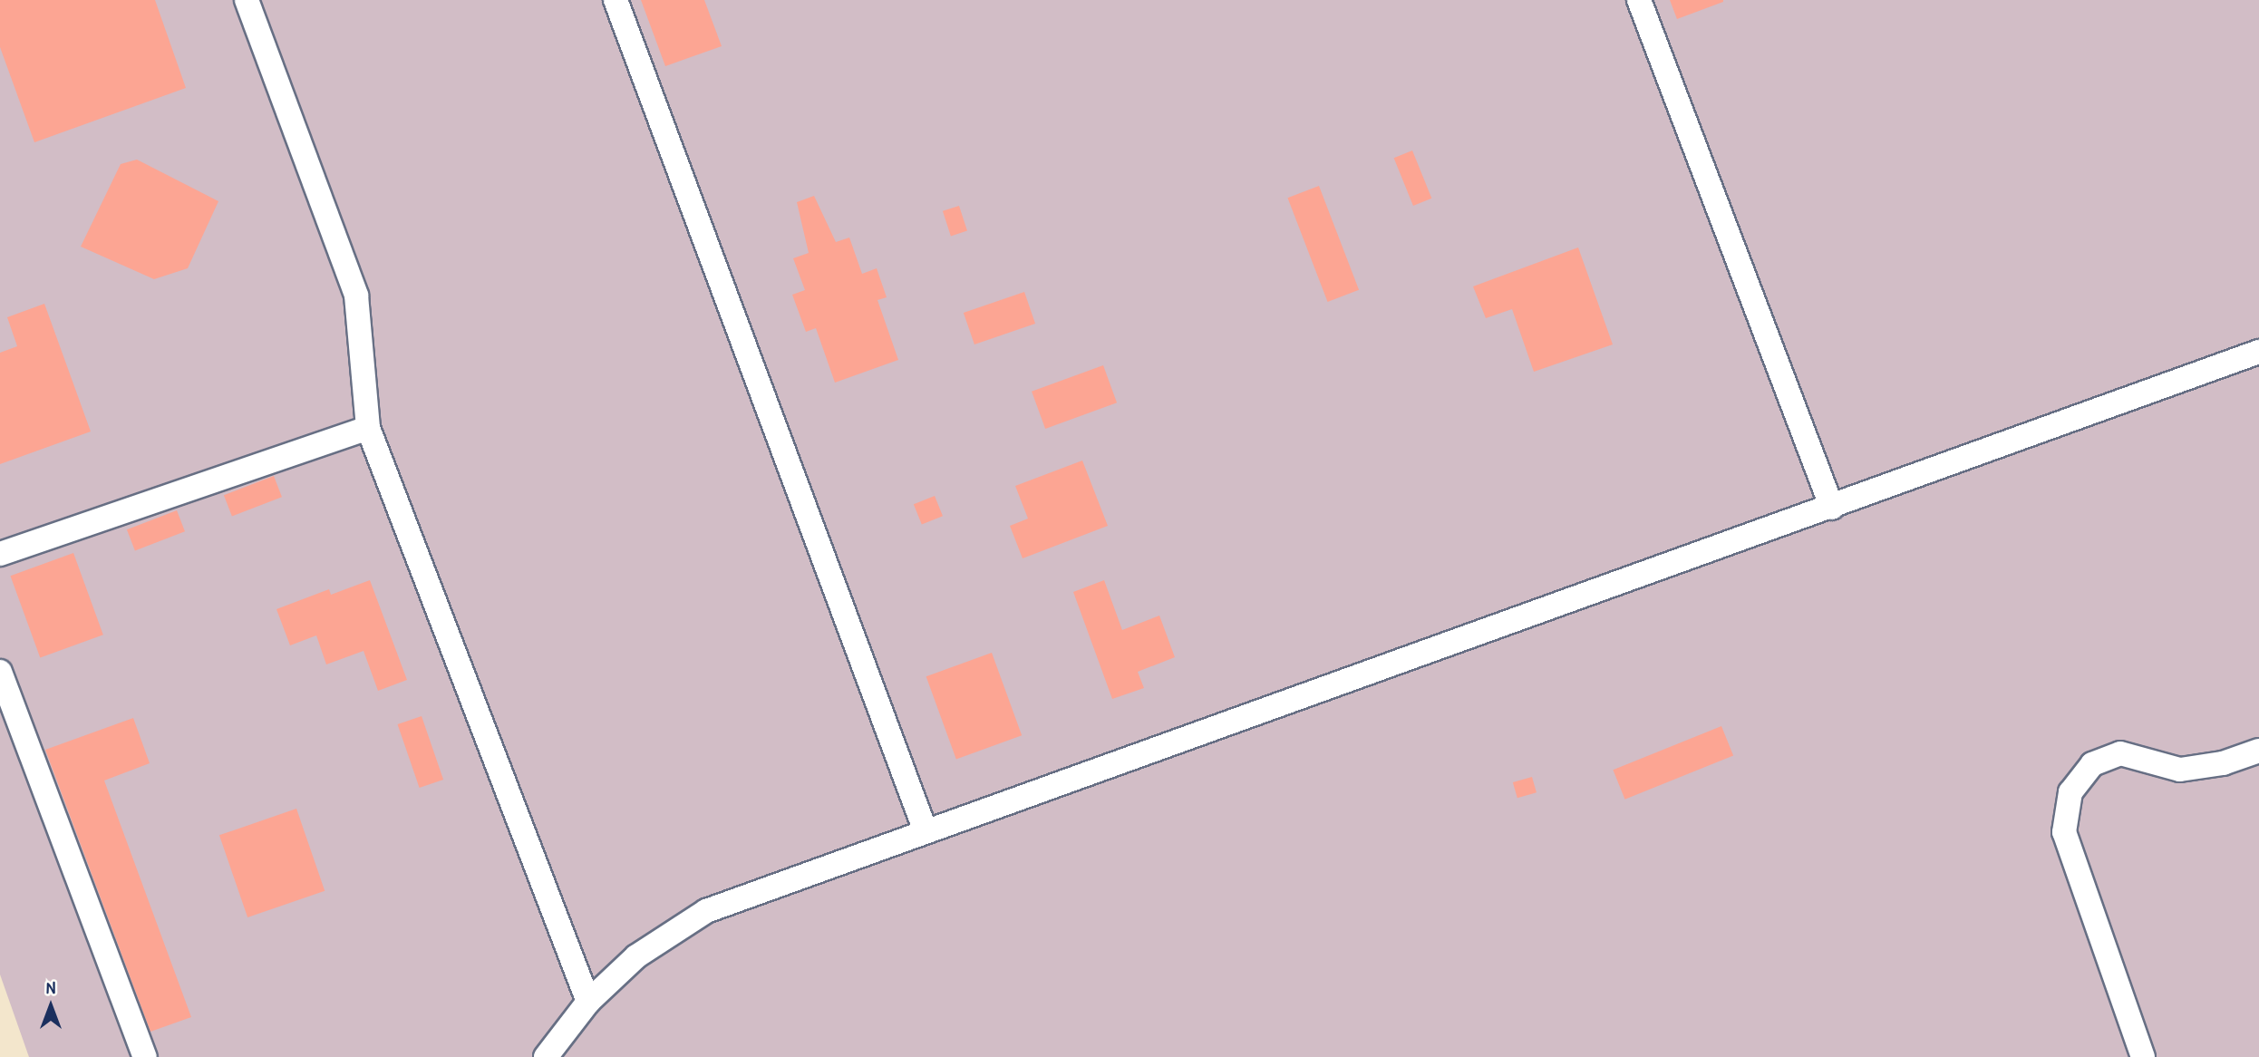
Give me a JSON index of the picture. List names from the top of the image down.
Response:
{
  "north": "top"
}
